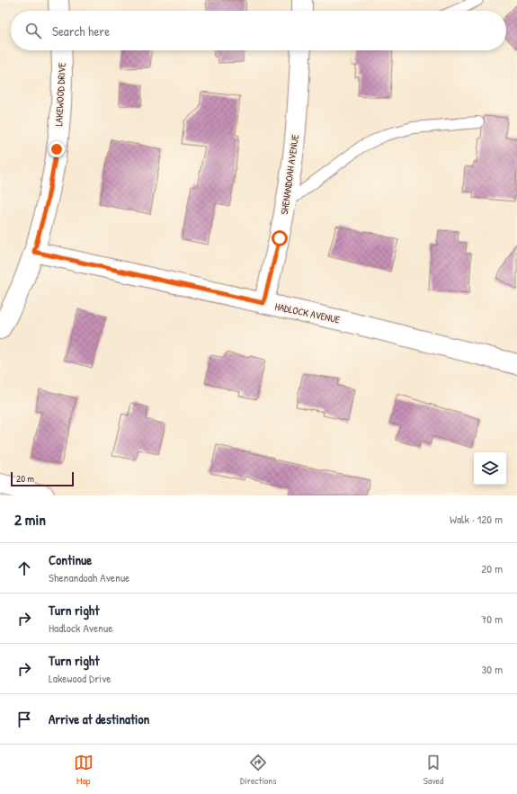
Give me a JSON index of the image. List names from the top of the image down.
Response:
{
  "streets": {
    "street": ["LAKEWOOD DRIVE", "SHENANDOAH AVENUE", "HADLOCK AVENUE"]
  },
  "crossings": [
    ["LAKEWOOD DRIVE", "HADLOCK AVENUE"],
    ["SHENANDOAH AVENUE", "HADLOCK AVENUE"]
  ],
  "scale_bar": "20 m",
  "page": {
    "search": "Search here",
    "scale": "20 m",
    "heading": ["2 min", "Walk · 120 m"],
    "list": [
      ["Continue", "Shenandoah Avenue", "20 m"],
      ["Turn right", "Hadlock Avenue", "70 m"],
      ["Turn right", "Lakewood Drive", "30 m"],
      "Arrive at destination"
    ],
    "nav": ["Map", "Directions", "Saved"]
  }
}
